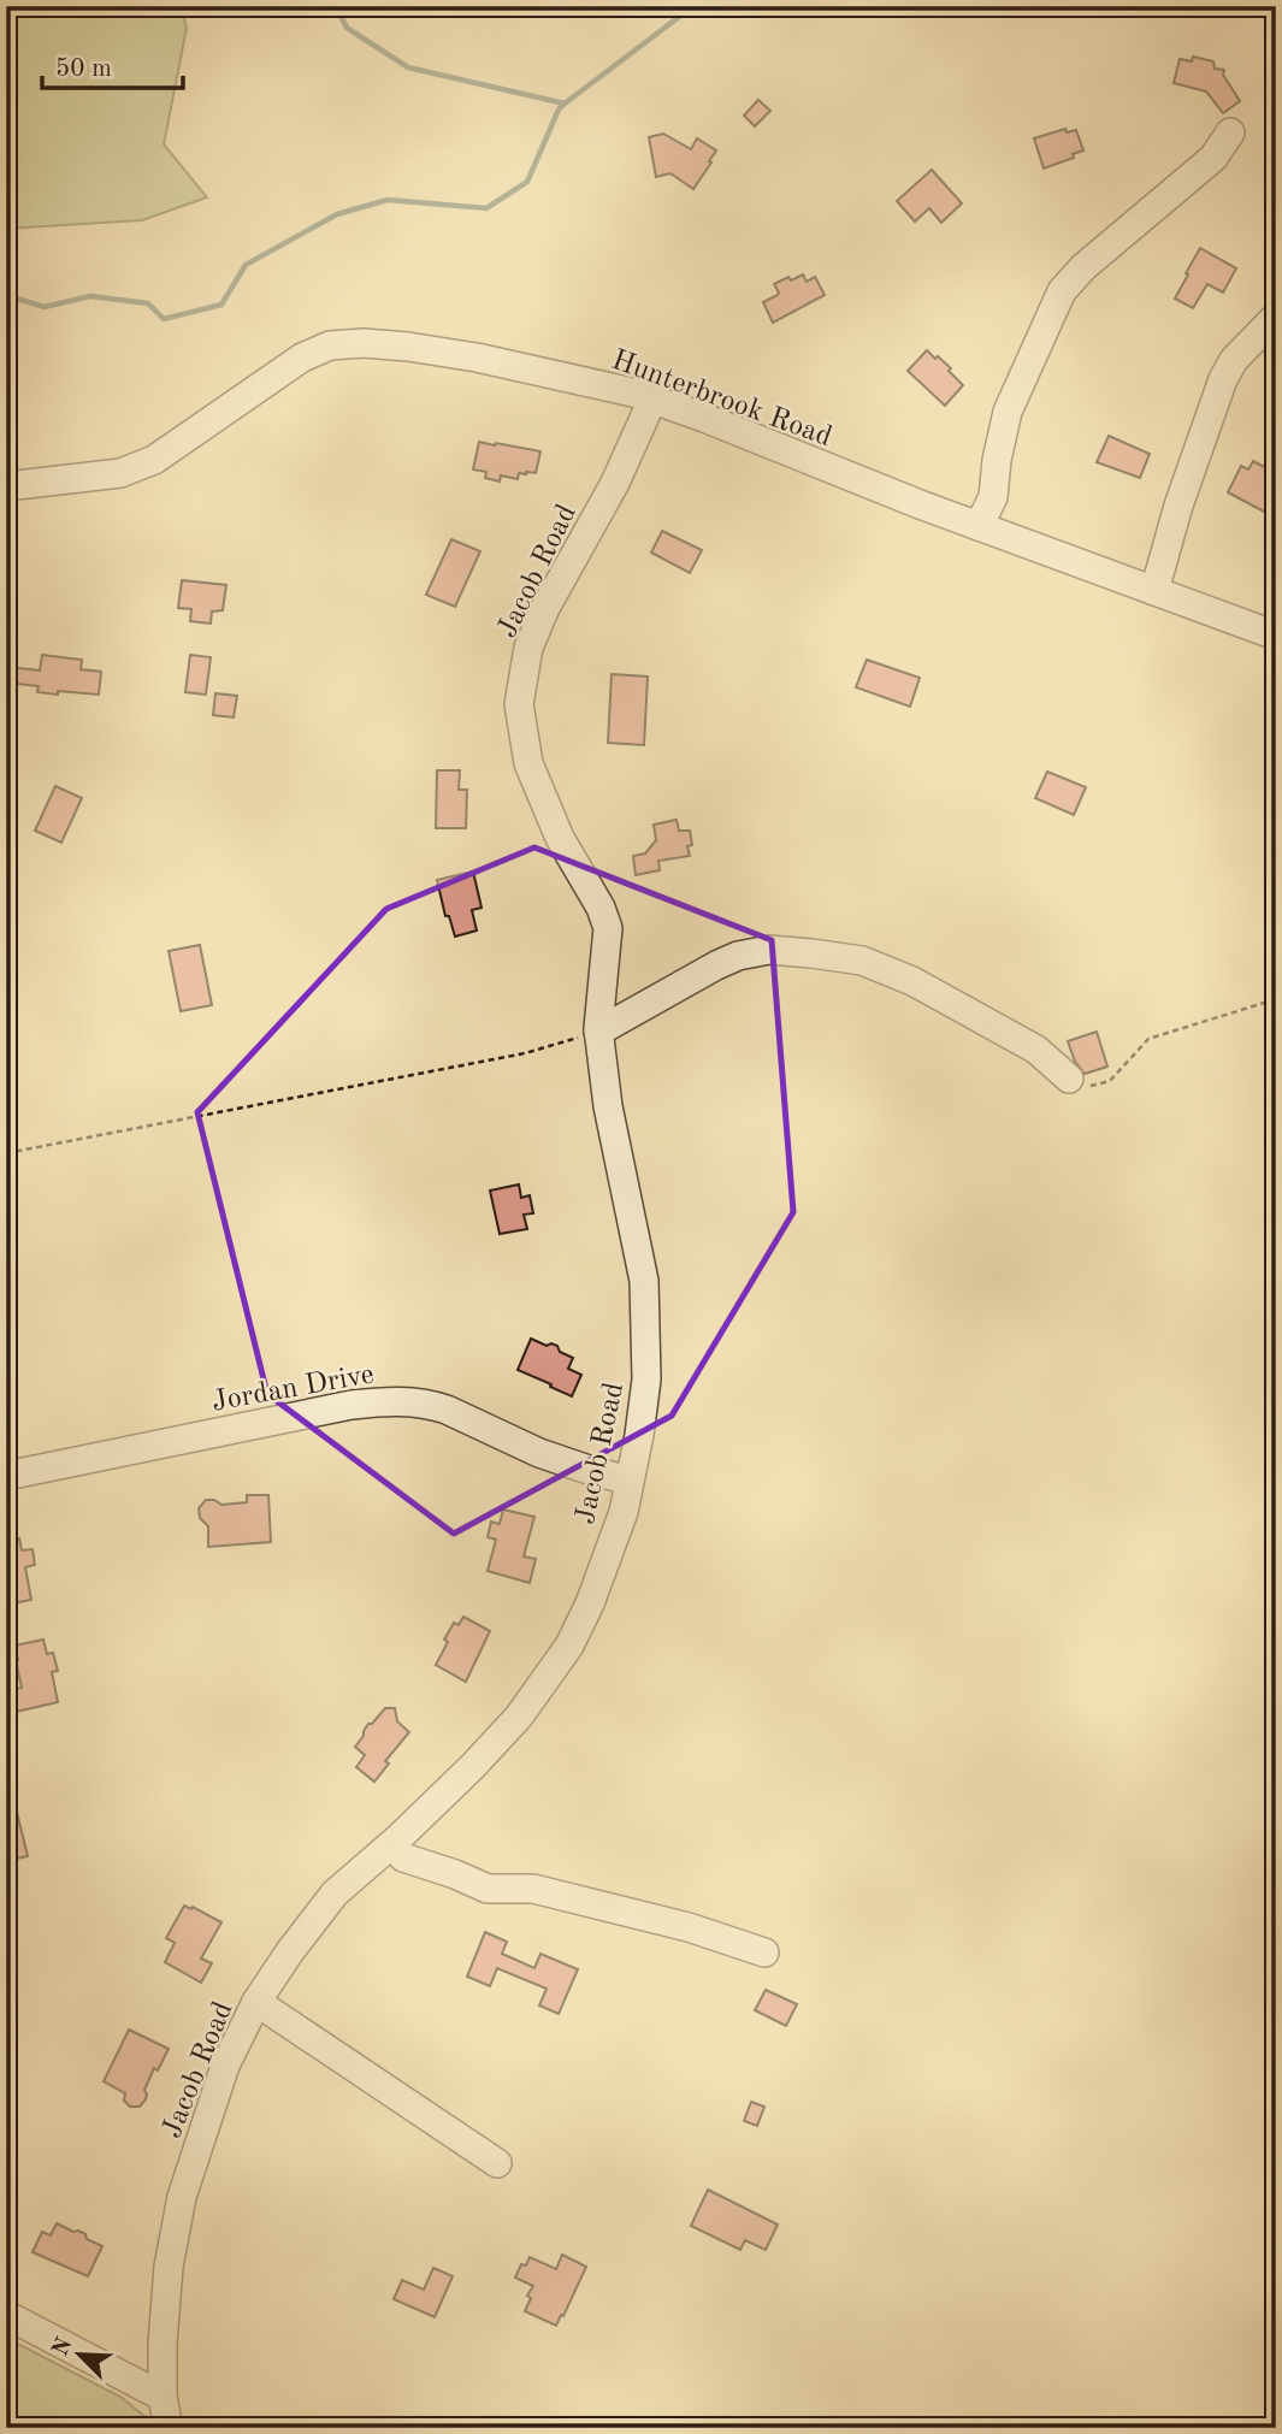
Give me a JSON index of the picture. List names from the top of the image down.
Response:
{
  "streets": {
    "street": ["Hunterbrook Road", "Jacob Road", "Jordan Drive"]
  },
  "crossings": [
    ["Hunterbrook Road", "Jacob Road"],
    ["Jacob Road", "Jordan Drive"]
  ],
  "scale_bar": "50 m",
  "north": "top left"
}
